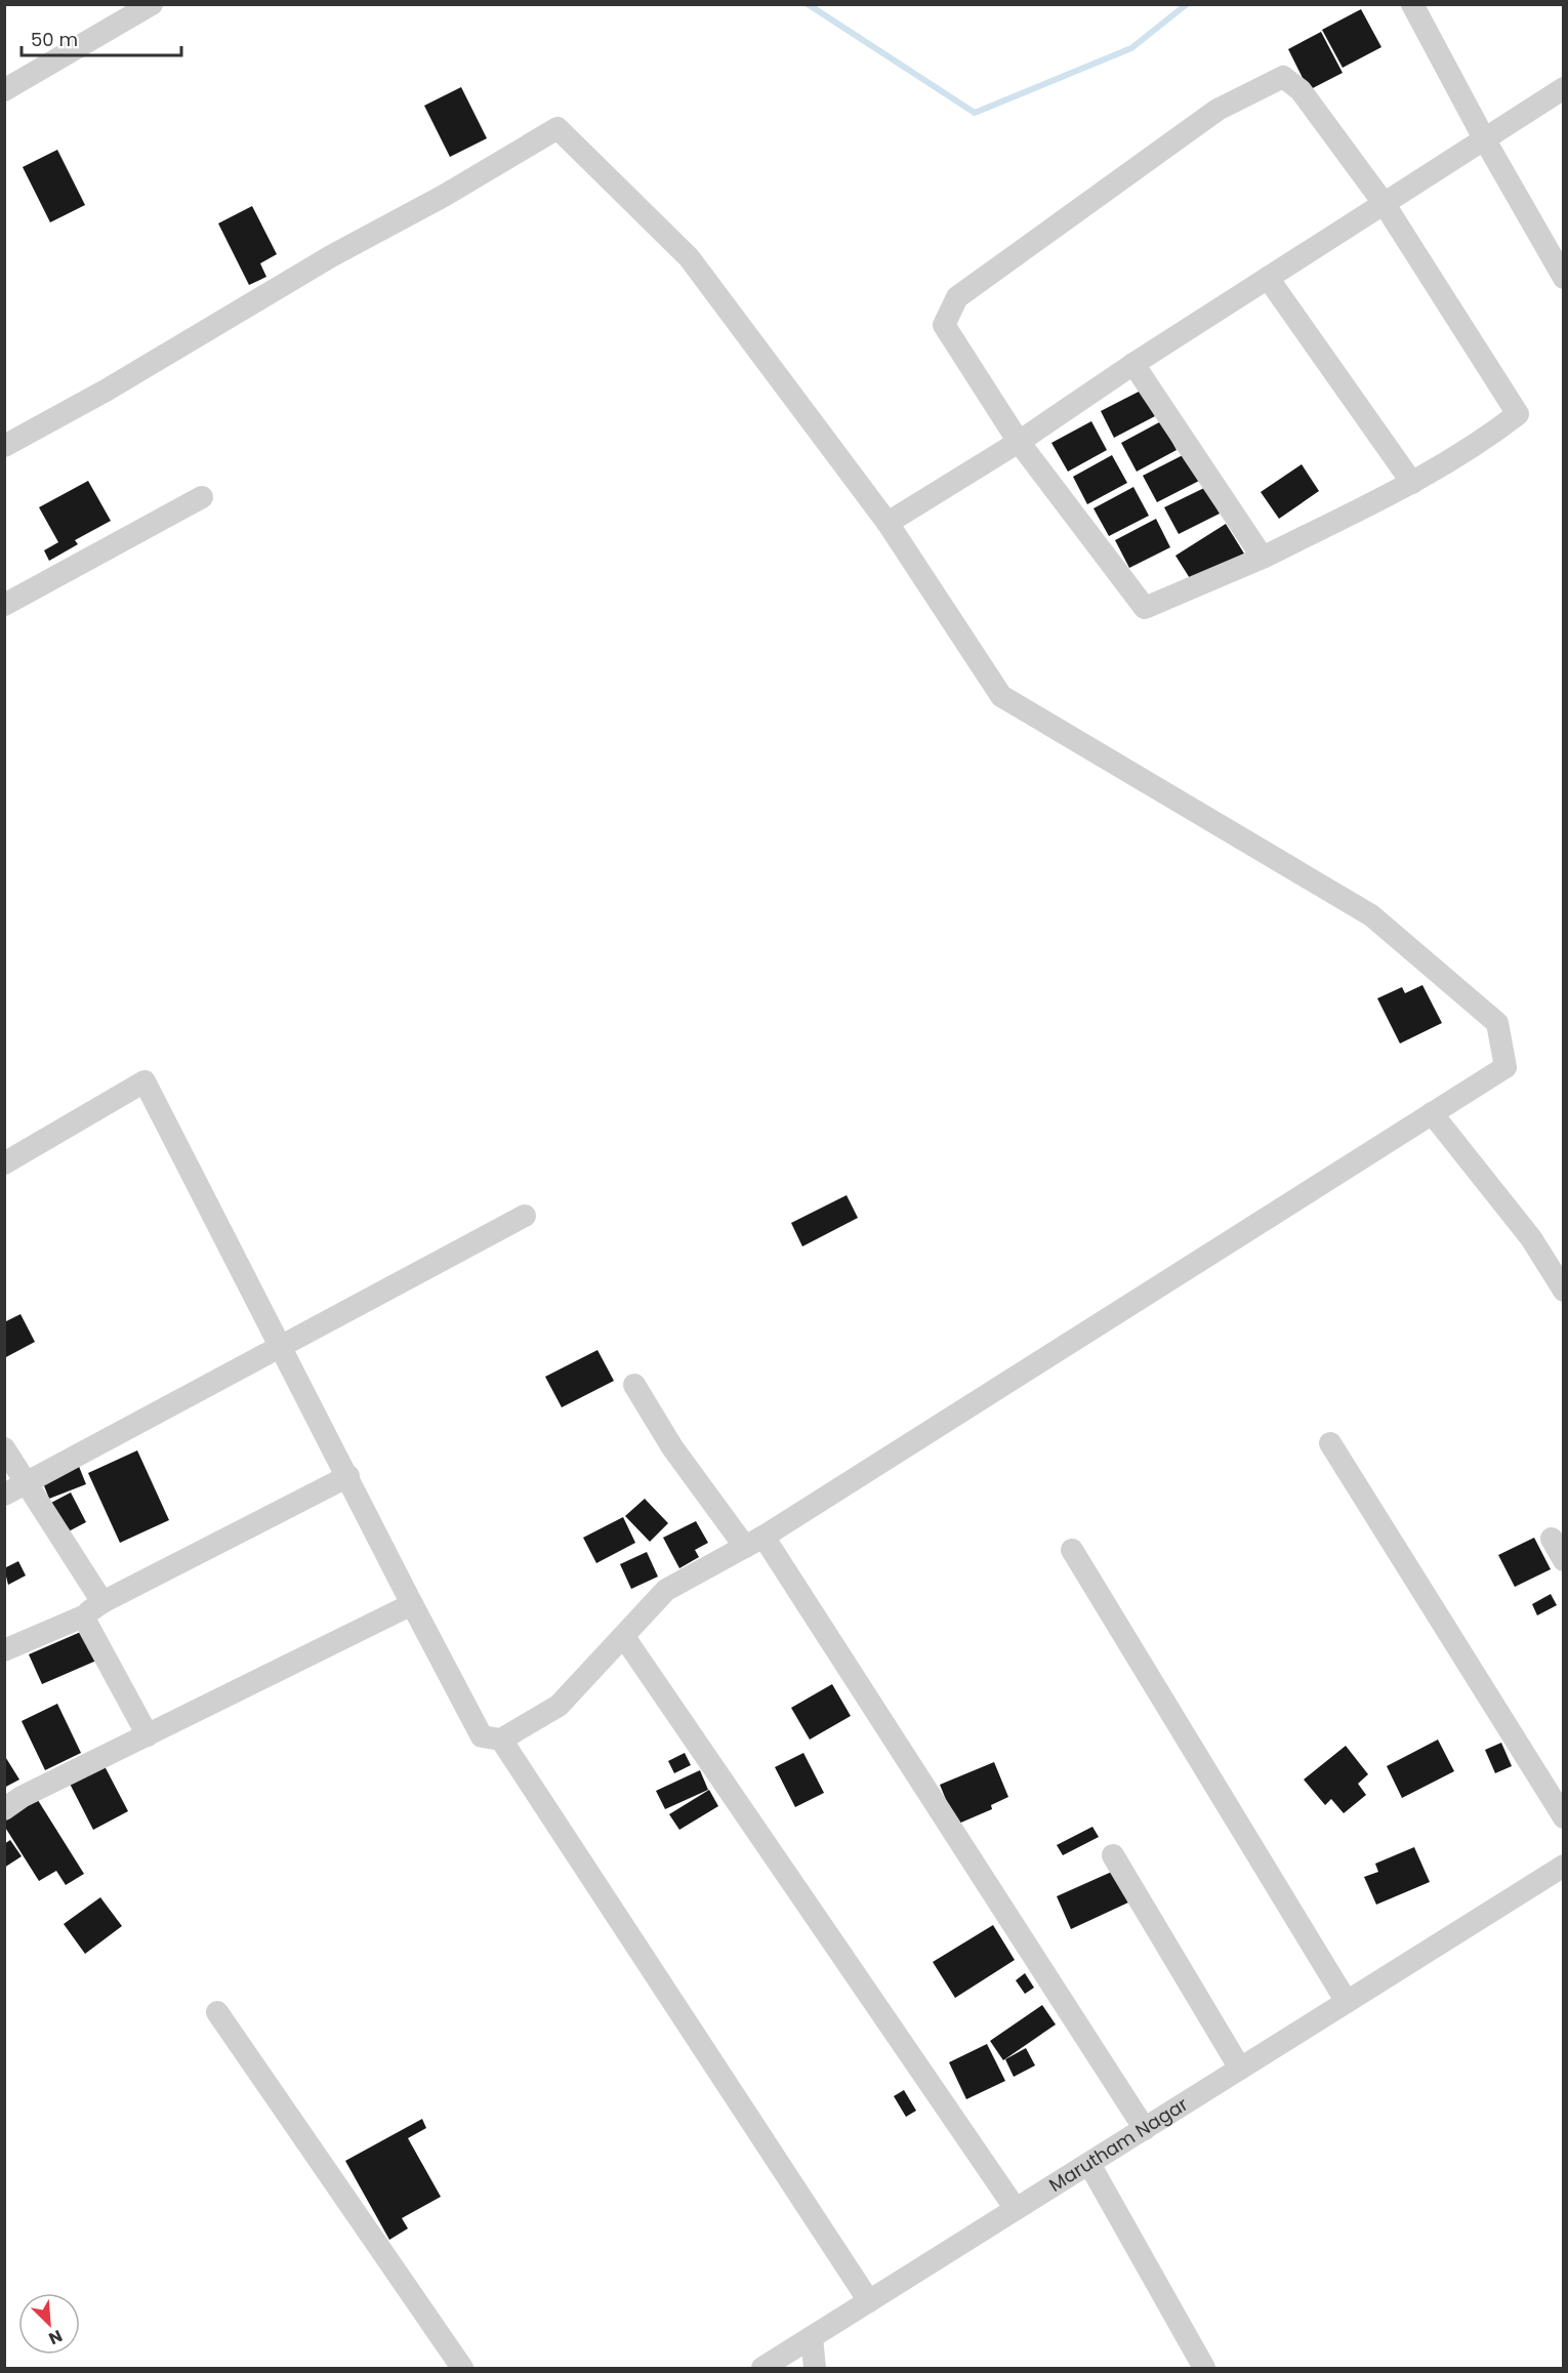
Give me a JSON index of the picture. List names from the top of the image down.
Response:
{
  "streets": {
    "street": ["Marutham Nagar"]
  },
  "scale_bar": "50 m",
  "north": "bottom right"
}
